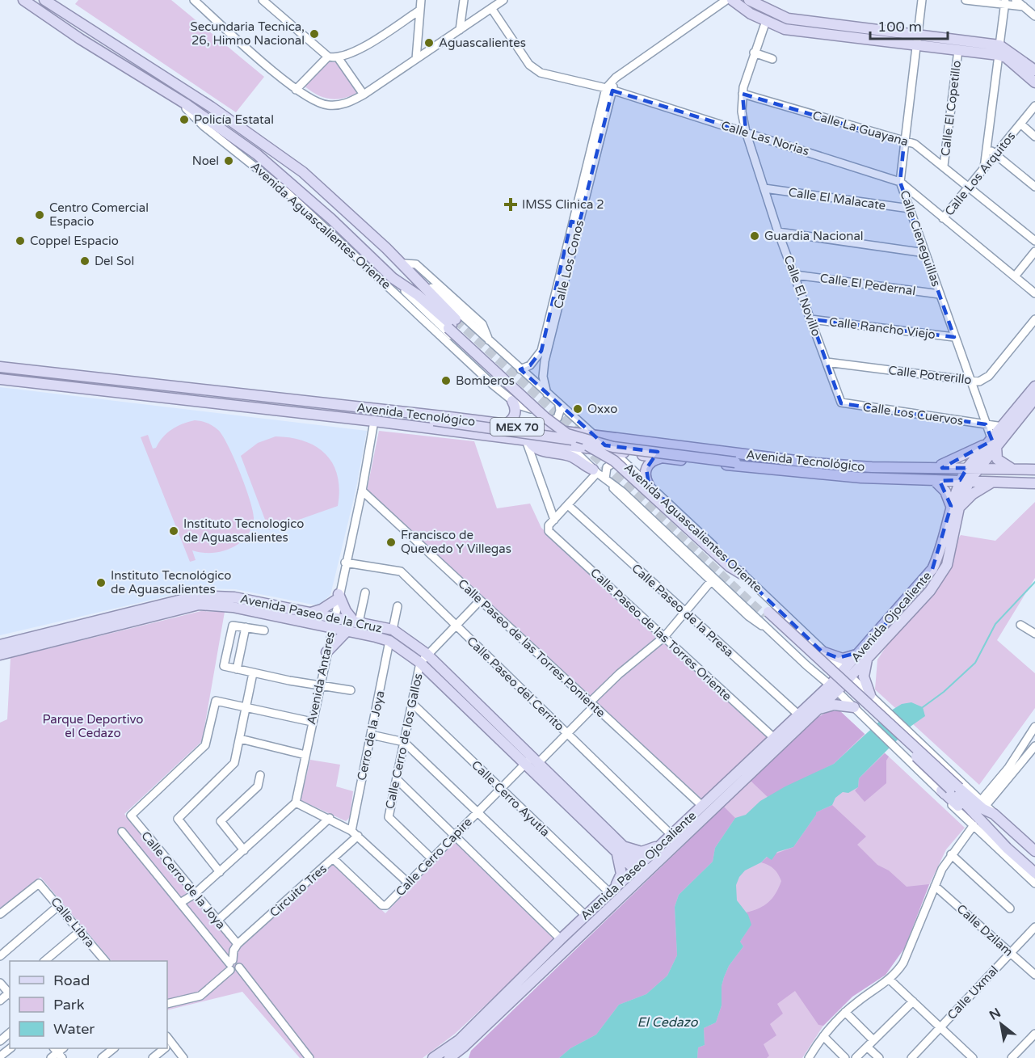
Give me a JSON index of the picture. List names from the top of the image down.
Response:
{
  "streets": {
    "main road": [
      "Avenida Aguascalientes Oriente",
      "Avenida Tecnológico",
      "MEX 70",
      "Avenida Paseo de la Cruz",
      "Avenida Ojocaliente",
      "Avenida Paseo Ojocaliente"
    ],
    "street": [
      "Calle El Copetillo",
      "Calle La Guayana",
      "Calle Las Norias",
      "Calle Los Arquitos",
      "Calle El Malacate",
      "Calle Cieneguillas",
      "Calle Los Conos",
      "Calle El Pedernal",
      "Calle El Novillo",
      "Calle Rancho Viejo",
      "Calle Potrerillo",
      "Calle Los Cuervos",
      "Calle Paseo de la Presa",
      "Calle Paseo de las Torres Oriente",
      "Calle Paseo de las Torres Poniente",
      "Avenida Antares",
      "Calle Paseo del Cerrito",
      "Cerro de la Joya",
      "Calle Cerro de los Gallos",
      "Calle Cerro Ayutla",
      "Calle Cerro Capire",
      "Calle Cerro de la Joya",
      "Circuito Tres",
      "Calle Libra",
      "Calle Dzilam",
      "Calle Uxmal"
    ]
  },
  "crossings": [
    ["Calle El Copetillo", "Calle La Guayana"],
    ["Calle La Guayana", "Calle Los Arquitos"],
    ["Calle La Guayana", "Calle Cieneguillas"],
    ["Calle La Guayana", "Calle El Novillo"],
    ["Calle Las Norias", "Calle Los Arquitos"],
    ["Calle Las Norias", "Calle Cieneguillas"],
    ["Calle Las Norias", "Calle Los Conos"],
    ["Calle Las Norias", "Calle El Novillo"],
    ["Calle El Malacate", "Calle Cieneguillas"],
    ["Calle El Malacate", "Calle El Novillo"],
    ["Avenida Aguascalientes Oriente", "Calle Los Conos"],
    ["Avenida Aguascalientes Oriente", "Avenida Tecnológico"],
    ["Avenida Aguascalientes Oriente", "Avenida Ojocaliente"],
    ["Avenida Aguascalientes Oriente", "Calle Cerro Capire"],
    ["Avenida Aguascalientes Oriente", "Avenida Paseo Ojocaliente"],
    ["Calle Cieneguillas", "Calle El Pedernal"],
    ["Calle Cieneguillas", "Calle Rancho Viejo"],
    ["Calle Cieneguillas", "Calle Potrerillo"],
    ["Calle Cieneguillas", "Calle Los Cuervos"],
    ["Calle Cieneguillas", "Avenida Ojocaliente"],
    ["Calle El Pedernal", "Calle El Novillo"],
    ["Calle El Novillo", "Calle Rancho Viejo"],
    ["Calle El Novillo", "Calle Potrerillo"],
    ["Calle El Novillo", "Calle Los Cuervos"],
    ["Calle Los Cuervos", "Avenida Ojocaliente"],
    ["Avenida Tecnológico", "Avenida Ojocaliente"],
    ["Avenida Tecnológico", "Avenida Antares"],
    ["Calle Paseo de la Presa", "Calle Cerro Capire"],
    ["Calle Paseo de la Presa", "Avenida Paseo Ojocaliente"],
    ["Avenida Paseo de la Cruz", "Avenida Antares"],
    ["Avenida Paseo de la Cruz", "Cerro de la Joya"],
    ["Avenida Paseo de la Cruz", "Calle Cerro de los Gallos"],
    ["Avenida Paseo de la Cruz", "Calle Cerro Capire"],
    ["Avenida Paseo de la Cruz", "Avenida Paseo Ojocaliente"],
    ["Avenida Ojocaliente", "Avenida Paseo Ojocaliente"],
    ["Calle Paseo de las Torres Oriente", "Calle Cerro Capire"],
    ["Calle Paseo de las Torres Oriente", "Avenida Paseo Ojocaliente"],
    ["Calle Paseo de las Torres Poniente", "Avenida Antares"],
    ["Calle Paseo de las Torres Poniente", "Calle Cerro Capire"],
    ["Calle Paseo de las Torres Poniente", "Avenida Paseo Ojocaliente"],
    ["Avenida Antares", "Calle Paseo del Cerrito"],
    ["Calle Paseo del Cerrito", "Calle Cerro Capire"],
    ["Calle Paseo del Cerrito", "Avenida Paseo Ojocaliente"],
    ["Cerro de la Joya", "Circuito Tres"],
    ["Calle Cerro de los Gallos", "Calle Cerro Ayutla"],
    ["Calle Cerro de los Gallos", "Calle Cerro Capire"],
    ["Calle Cerro Ayutla", "Calle Cerro Capire"],
    ["Calle Cerro Ayutla", "Avenida Paseo Ojocaliente"],
    ["Calle Cerro Capire", "Circuito Tres"],
    ["Calle Cerro de la Joya", "Circuito Tres"],
    ["Calle Dzilam", "Calle Uxmal"]
  ],
  "water": ["El Cedazo"],
  "parks": ["Parque Deportivo el Cedazo"],
  "places": {
    "other": [
      "Secundaria Tecnica, 26, Himno Nacional",
      "Aguascalientes",
      "Policía Estatal",
      "Noel",
      "Centro Comercial Espacio",
      "Guardia Nacional",
      "Coppel Espacio",
      "Del Sol",
      "Bomberos",
      "Oxxo",
      "Instituto Tecnologico de Aguascalientes",
      "Francisco de Quevedo Y Villegas",
      "Instituto Tecnológico de Aguascalientes"
    ],
    "health": ["IMSS Clinica 2"]
  },
  "legend": ["Road", "Park", "Water"],
  "scale_bar": "100 m",
  "north": "top left"
}
